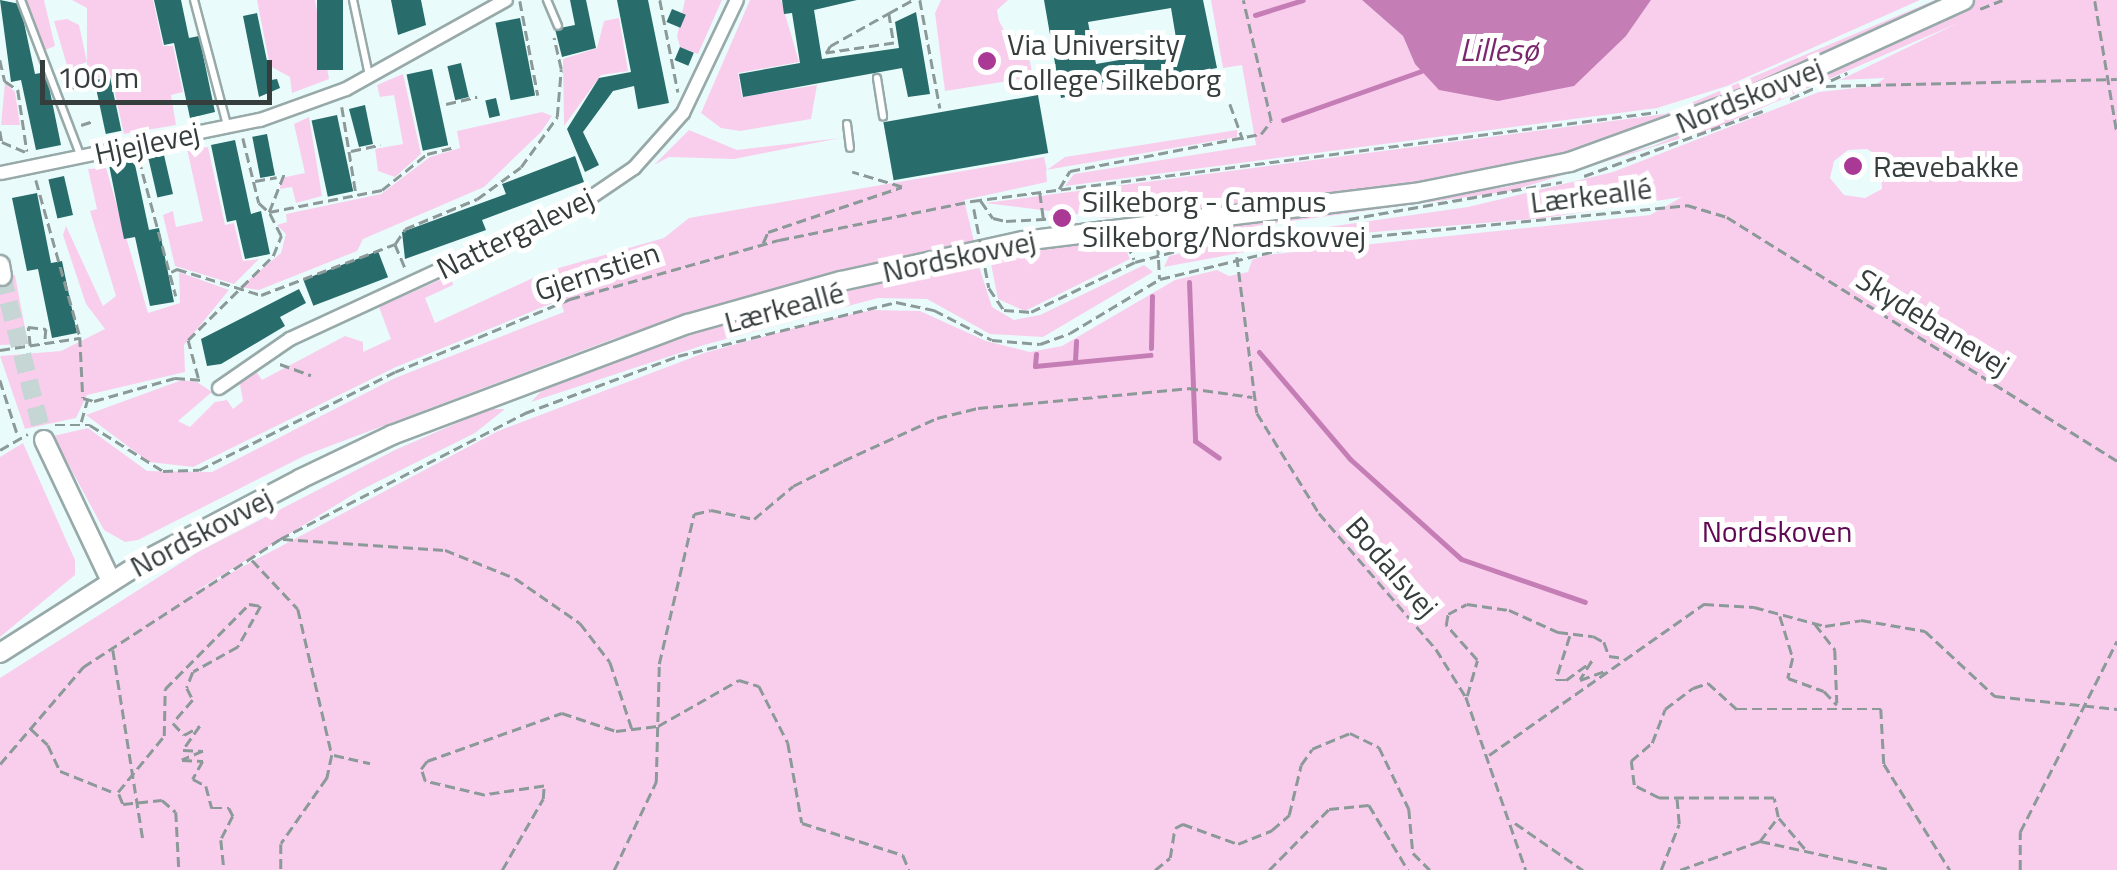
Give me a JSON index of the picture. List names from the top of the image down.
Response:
{
  "streets": {
    "street": ["Nordskovvej", "Hjejlevej", "Nattergalevej"],
    "path": [
      "Lærkeallé",
      "Gjernstien",
      "Skydebanevej",
      "Bodalsvej"
    ]
  },
  "crossings": [
    ["Lærkeallé", "Skydebanevej"],
    ["Lærkeallé", "Bodalsvej"]
  ],
  "water": ["Lillesø"],
  "parks": ["Nordskoven"],
  "places": ["Via University College Silkeborg", "Rævebakke", "Silkeborg - Campus Silkeborg/Nordskovvej"],
  "scale_bar": "100 m"
}
